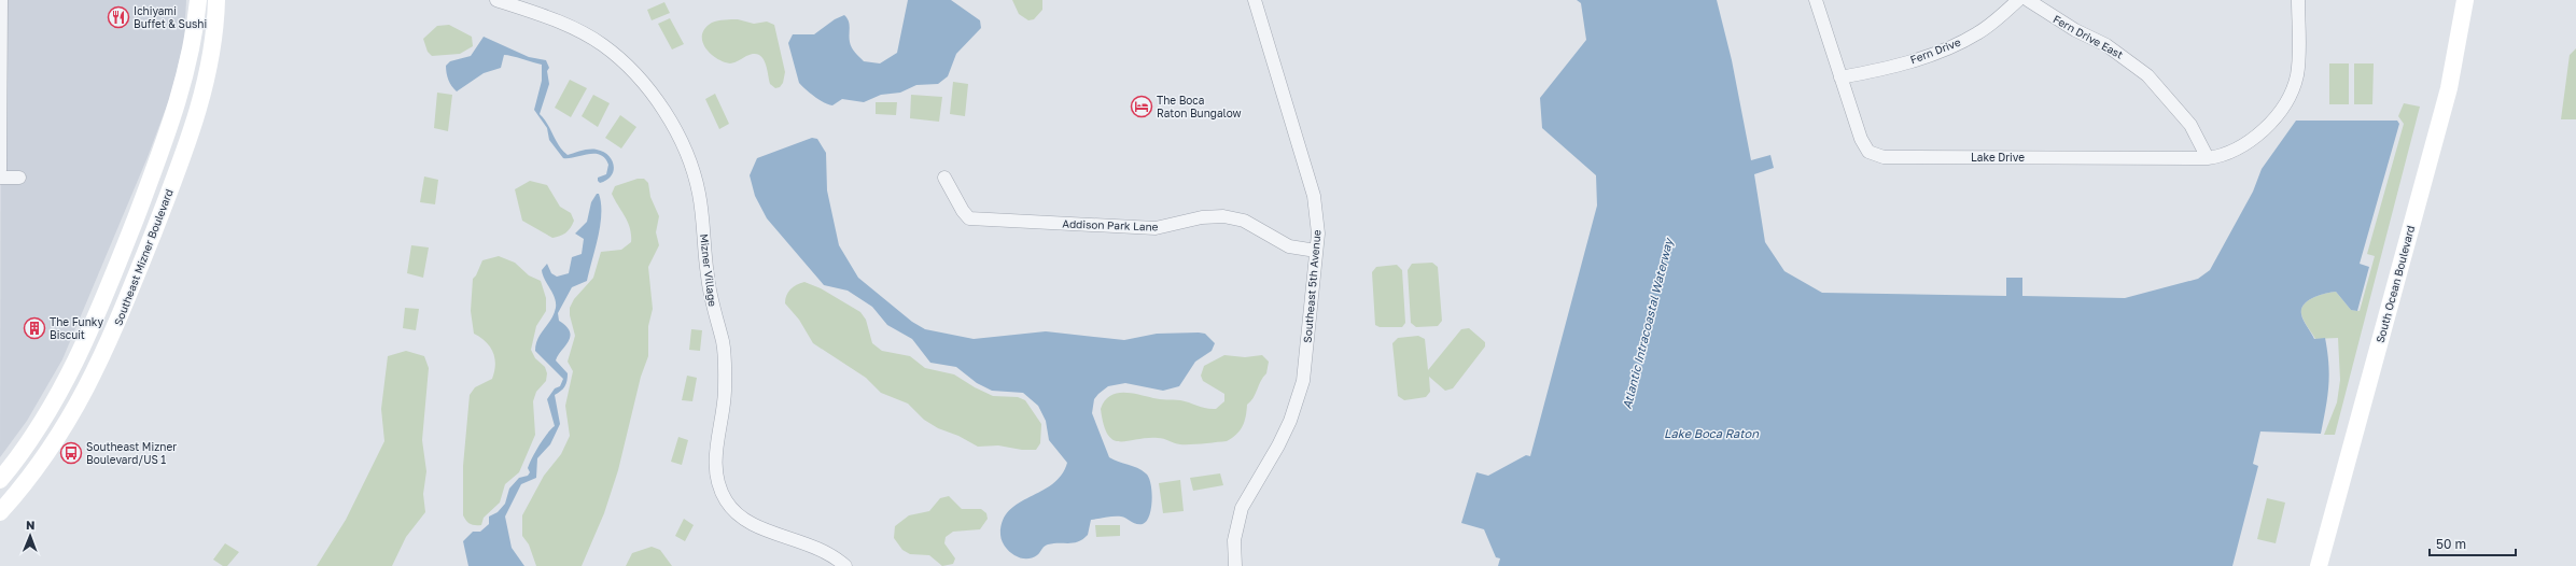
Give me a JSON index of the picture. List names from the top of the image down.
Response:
{
  "streets": {
    "main road": ["Southeast Mizner Boulevard", "South Ocean Boulevard"],
    "street": [
      "Fern Drive East",
      "Fern Drive",
      "Lake Drive",
      "Addison Park Lane",
      "Mizner Village",
      "Southeast 5th Avenue"
    ]
  },
  "crossings": [
    ["Fern Drive East", "Lake Drive"],
    ["Fern Drive", "Lake Drive"],
    ["Addison Park Lane", "Southeast 5th Avenue"]
  ],
  "water": ["Atlantic Intracoastal Waterway", "Lake Boca Raton"],
  "places": {
    "restaurant": ["Ichiyami Buffet & Sushi"],
    "hotel": ["The Boca Raton Bungalow"],
    "building": ["The Funky Biscuit"],
    "bus stop": ["Southeast Mizner Boulevard/US 1"]
  },
  "scale_bar": "50 m",
  "north": "top"
}
